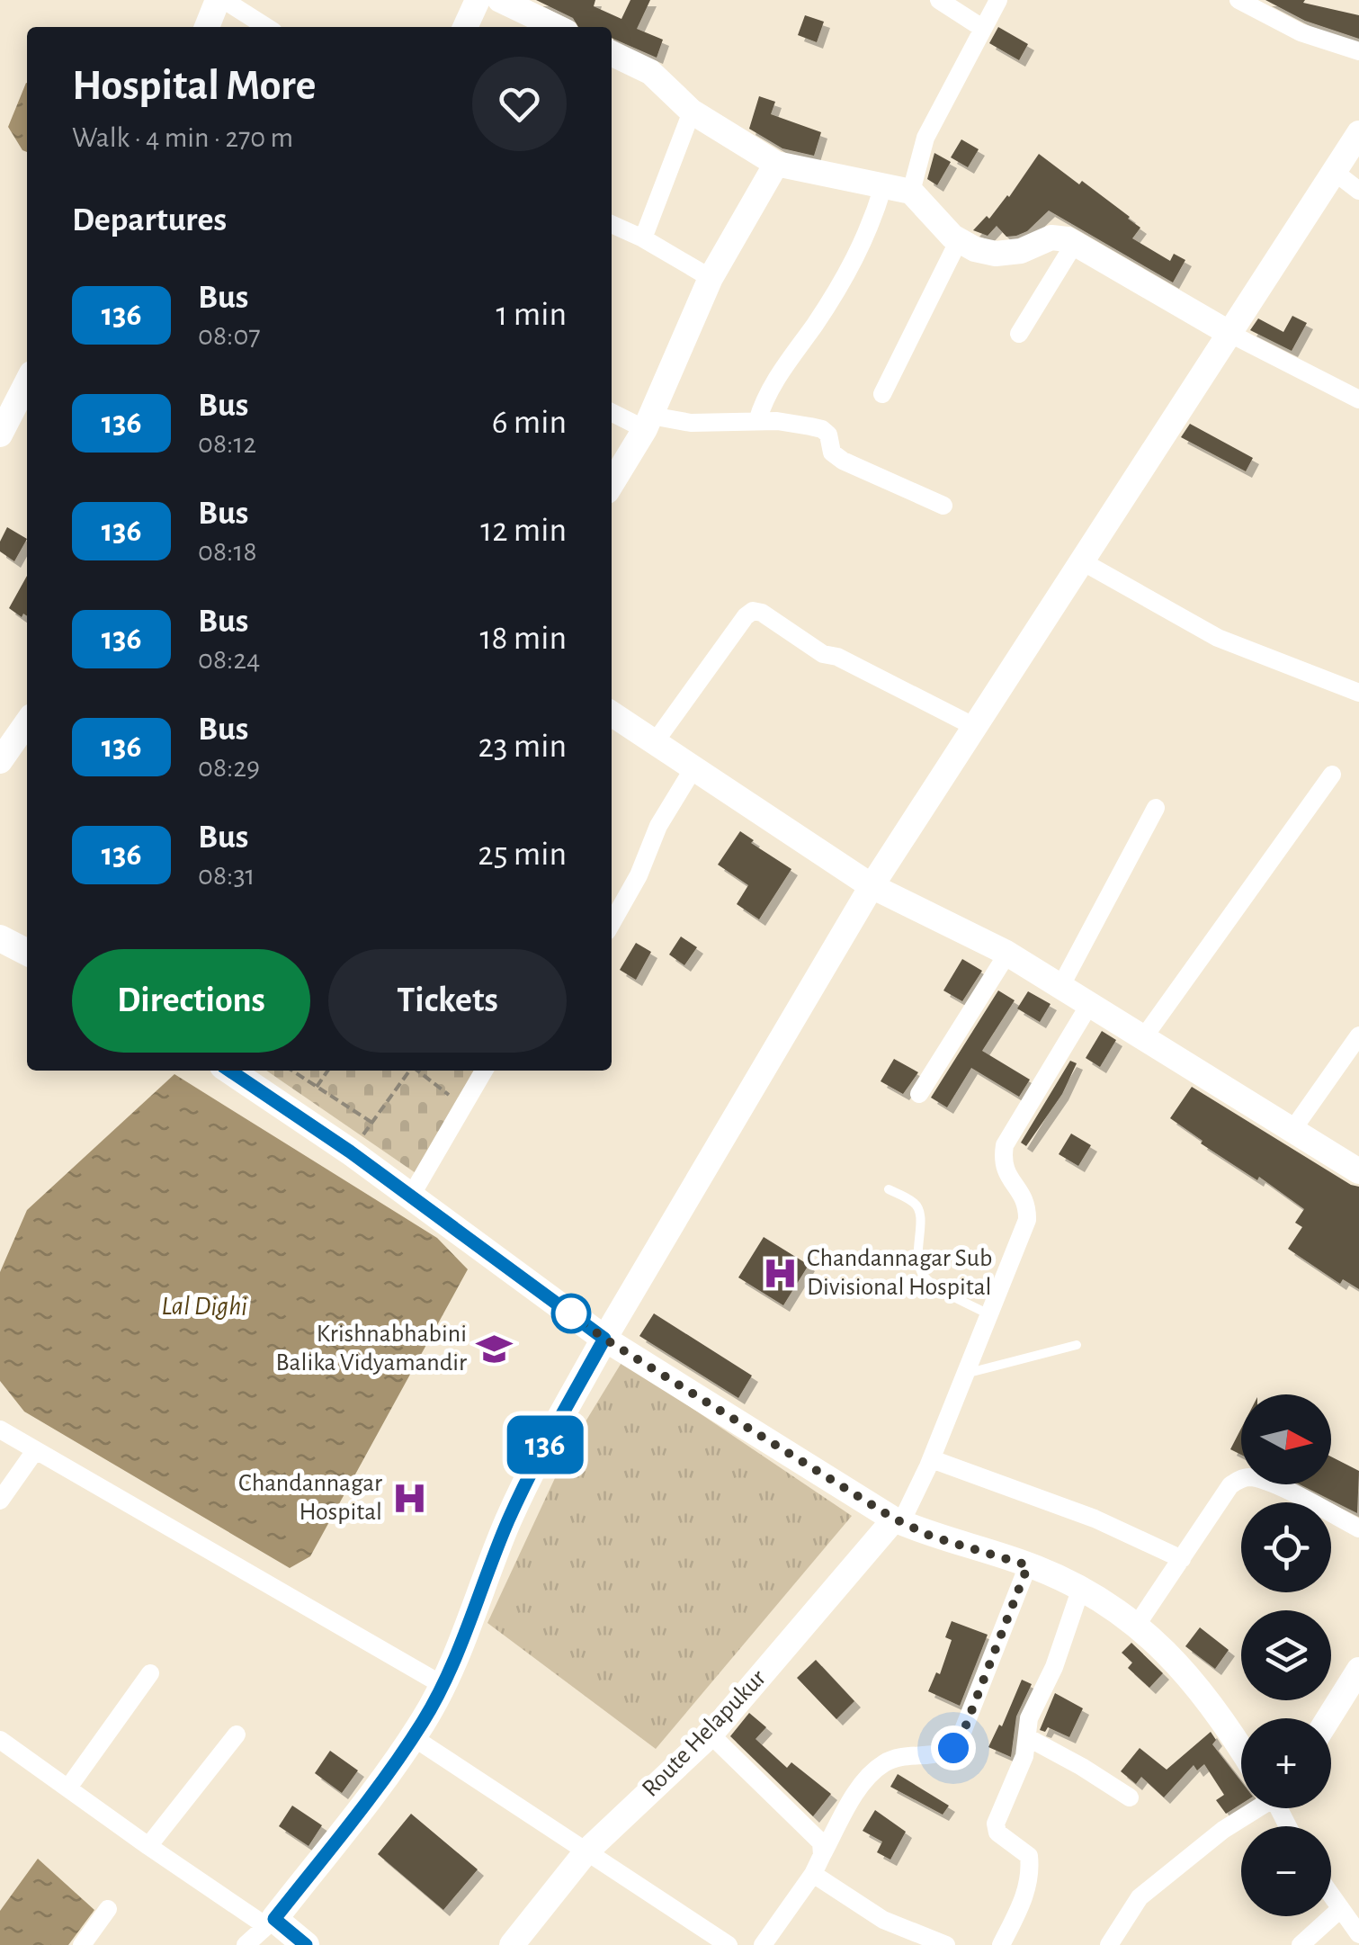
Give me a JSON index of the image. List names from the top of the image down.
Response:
{
  "streets": {
    "street": ["Route Helapukur"]
  },
  "water": ["Lal Dighi"],
  "places": {
    "hospital": ["Chandannagar Sub Divisional Hospital", "Chandannagar Hospital"],
    "school or university": ["Krishnabhabini Balika Vidyamandir"]
  },
  "lines": ["bus line 136"],
  "north": "right",
  "page": {
    "on_map": "136",
    "heading": [
      ["Hospital More", "Walk · 4 min · 270 m"],
      "Departures"
    ],
    "list": [
      {
        "mark": "136",
        "name": "Bus",
        "note": "08:07",
        "value": "1 min"
      },
      {
        "mark": "136",
        "name": "Bus",
        "note": "08:12",
        "value": "6 min"
      },
      {
        "mark": "136",
        "name": "Bus",
        "note": "08:18",
        "value": "12 min"
      },
      {
        "mark": "136",
        "name": "Bus",
        "note": "08:24",
        "value": "18 min"
      },
      {
        "mark": "136",
        "name": "Bus",
        "note": "08:29",
        "value": "23 min"
      },
      {
        "mark": "136",
        "name": "Bus",
        "note": "08:31",
        "value": "25 min"
      }
    ],
    "buttons": ["Directions", "Tickets"],
    "map_buttons": ["+", "−"]
  }
}
